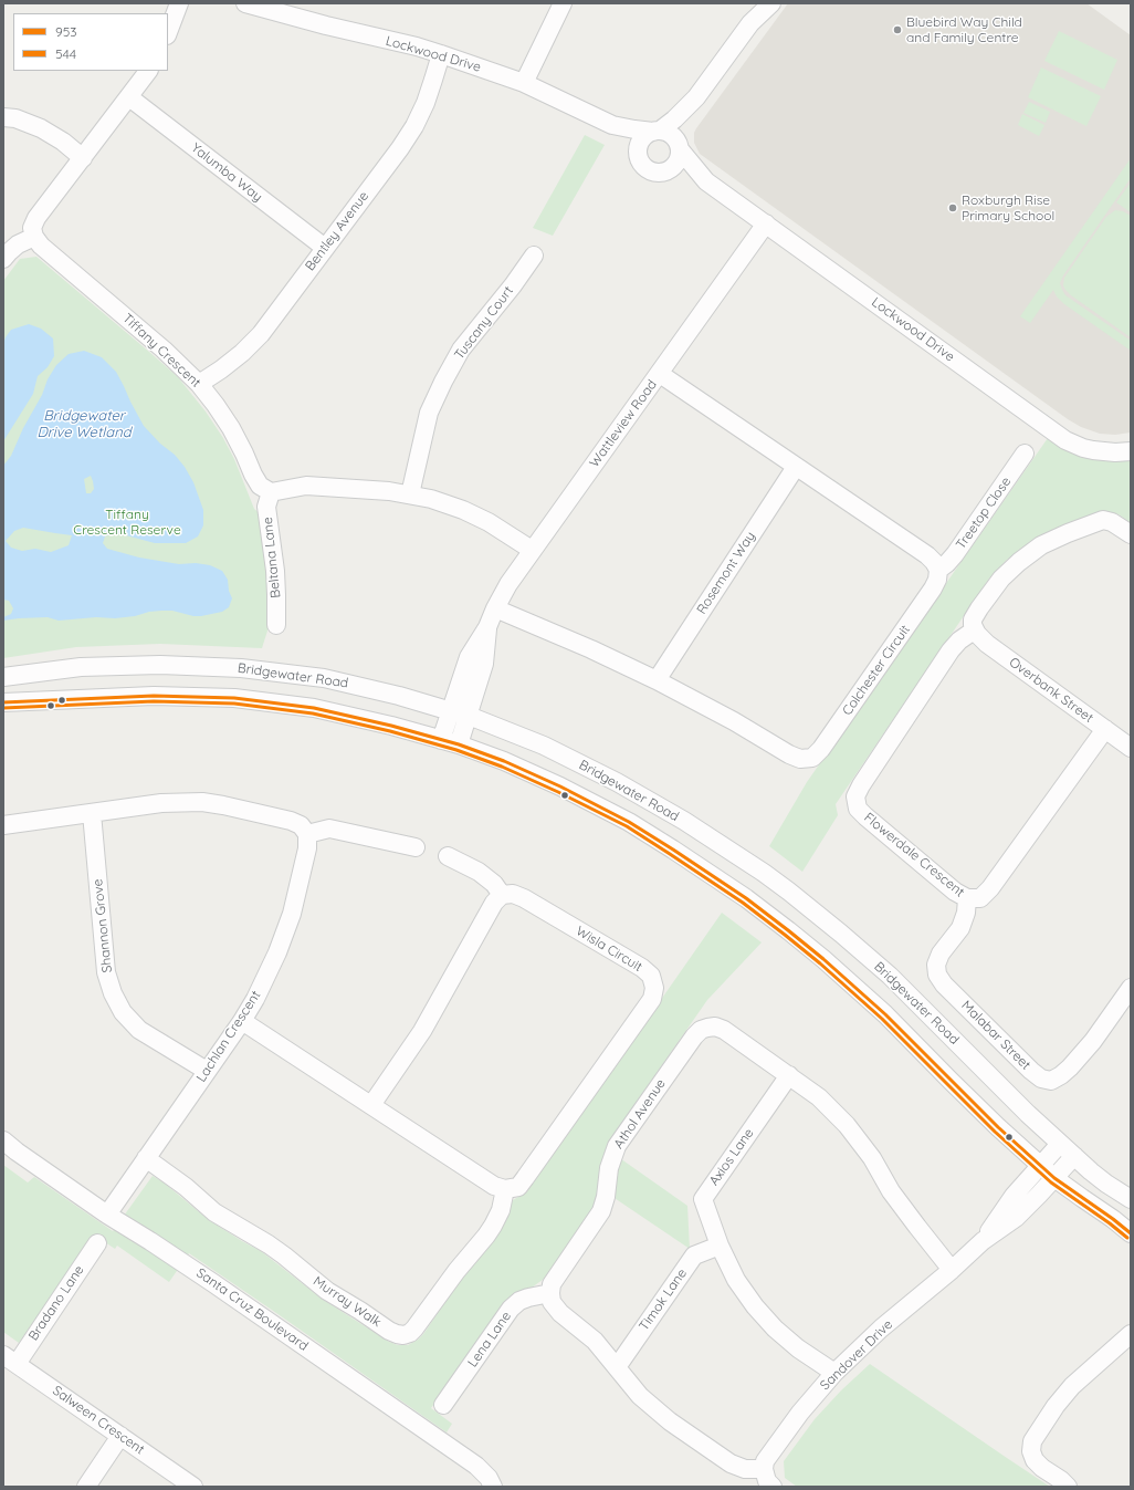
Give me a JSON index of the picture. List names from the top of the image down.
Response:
{
  "streets": {
    "street": [
      "Lockwood Drive",
      "Yalumba Way",
      "Bentley Avenue",
      "Tuscany Court",
      "Tiffany Crescent",
      "Wattleview Road",
      "Treetop Close",
      "Beltana Lane",
      "Rosemont Way",
      "Colchester Circuit",
      "Bridgewater Road",
      "Overbank Street",
      "Flowerdale Crescent",
      "Shannon Grove",
      "Wisla Circuit",
      "Malabar Street",
      "Lachlan Crescent",
      "Athol Avenue",
      "Axios Lane",
      "Timok Lane",
      "Murray Walk",
      "Bradano Lane",
      "Santa Cruz Boulevard",
      "Lena Lane",
      "Sandover Drive",
      "Salween Crescent"
    ]
  },
  "crossings": [
    ["Lockwood Drive", "Bentley Avenue"],
    ["Lockwood Drive", "Wattleview Road"],
    ["Yalumba Way", "Bentley Avenue"],
    ["Bentley Avenue", "Tiffany Crescent"],
    ["Tiffany Crescent", "Beltana Lane"],
    ["Wattleview Road", "Colchester Circuit"],
    ["Wattleview Road", "Bridgewater Road"],
    ["Treetop Close", "Colchester Circuit"],
    ["Rosemont Way", "Colchester Circuit"],
    ["Bridgewater Road", "Sandover Drive"],
    ["Overbank Street", "Flowerdale Crescent"],
    ["Flowerdale Crescent", "Malabar Street"],
    ["Shannon Grove", "Lachlan Crescent"],
    ["Wisla Circuit", "Murray Walk"],
    ["Lachlan Crescent", "Murray Walk"],
    ["Lachlan Crescent", "Santa Cruz Boulevard"],
    ["Athol Avenue", "Axios Lane"],
    ["Athol Avenue", "Lena Lane"],
    ["Athol Avenue", "Sandover Drive"],
    ["Axios Lane", "Timok Lane"],
    ["Bradano Lane", "Salween Crescent"]
  ],
  "water": ["Bridgewater Drive Wetland"],
  "parks": ["Tiffany Crescent Reserve"],
  "places": ["Bluebird Way Child and Family Centre", "Roxburgh Rise Primary School"],
  "lines": ["transit line 953", "transit line 544"],
  "legend": ["953", "544"]
}
